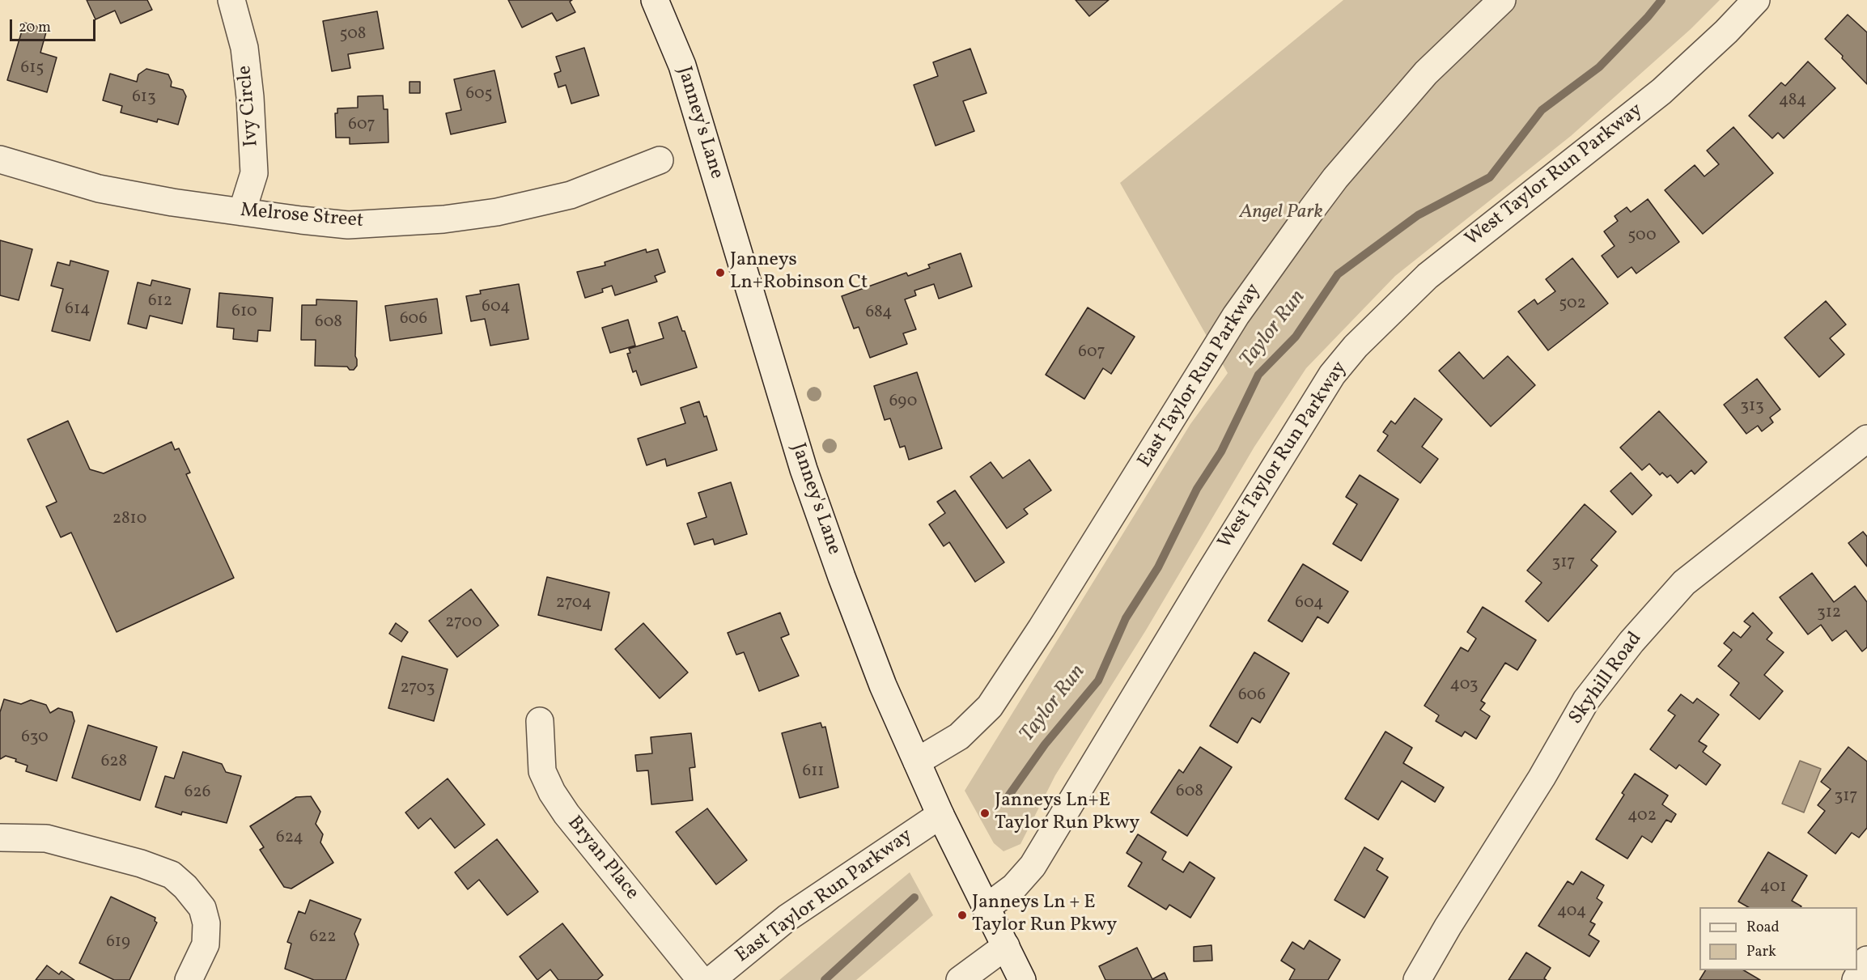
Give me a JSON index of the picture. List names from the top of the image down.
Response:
{
  "streets": {
    "street": [
      "Ivy Circle",
      "Janney's Lane",
      "West Taylor Run Parkway",
      "Melrose Street",
      "East Taylor Run Parkway",
      "Skyhill Road",
      "Bryan Place"
    ]
  },
  "crossings": [
    ["Ivy Circle", "Melrose Street"],
    ["Janney's Lane", "West Taylor Run Parkway"],
    ["Janney's Lane", "East Taylor Run Parkway"]
  ],
  "water": ["Taylor Run"],
  "parks": ["Angel Park"],
  "places": ["Janneys Ln+Robinson Ct", "Janneys Ln+E Taylor Run Pkwy", "Janneys Ln + E Taylor Run Pkwy"],
  "house_numbers": [
    "508",
    "615",
    "605",
    "613",
    "484",
    "607",
    "500",
    "612",
    "502",
    "604",
    "614",
    "610",
    "684",
    "606",
    "608",
    "607",
    "690",
    "313",
    "2810",
    "317",
    "2704",
    "604",
    "312",
    "2700",
    "403",
    "2703",
    "606",
    "630",
    "628",
    "611",
    "608",
    "626",
    "317",
    "402",
    "624",
    "401",
    "404",
    "622",
    "619"
  ],
  "legend": ["Road", "Park"],
  "scale_bar": "20 m"
}
